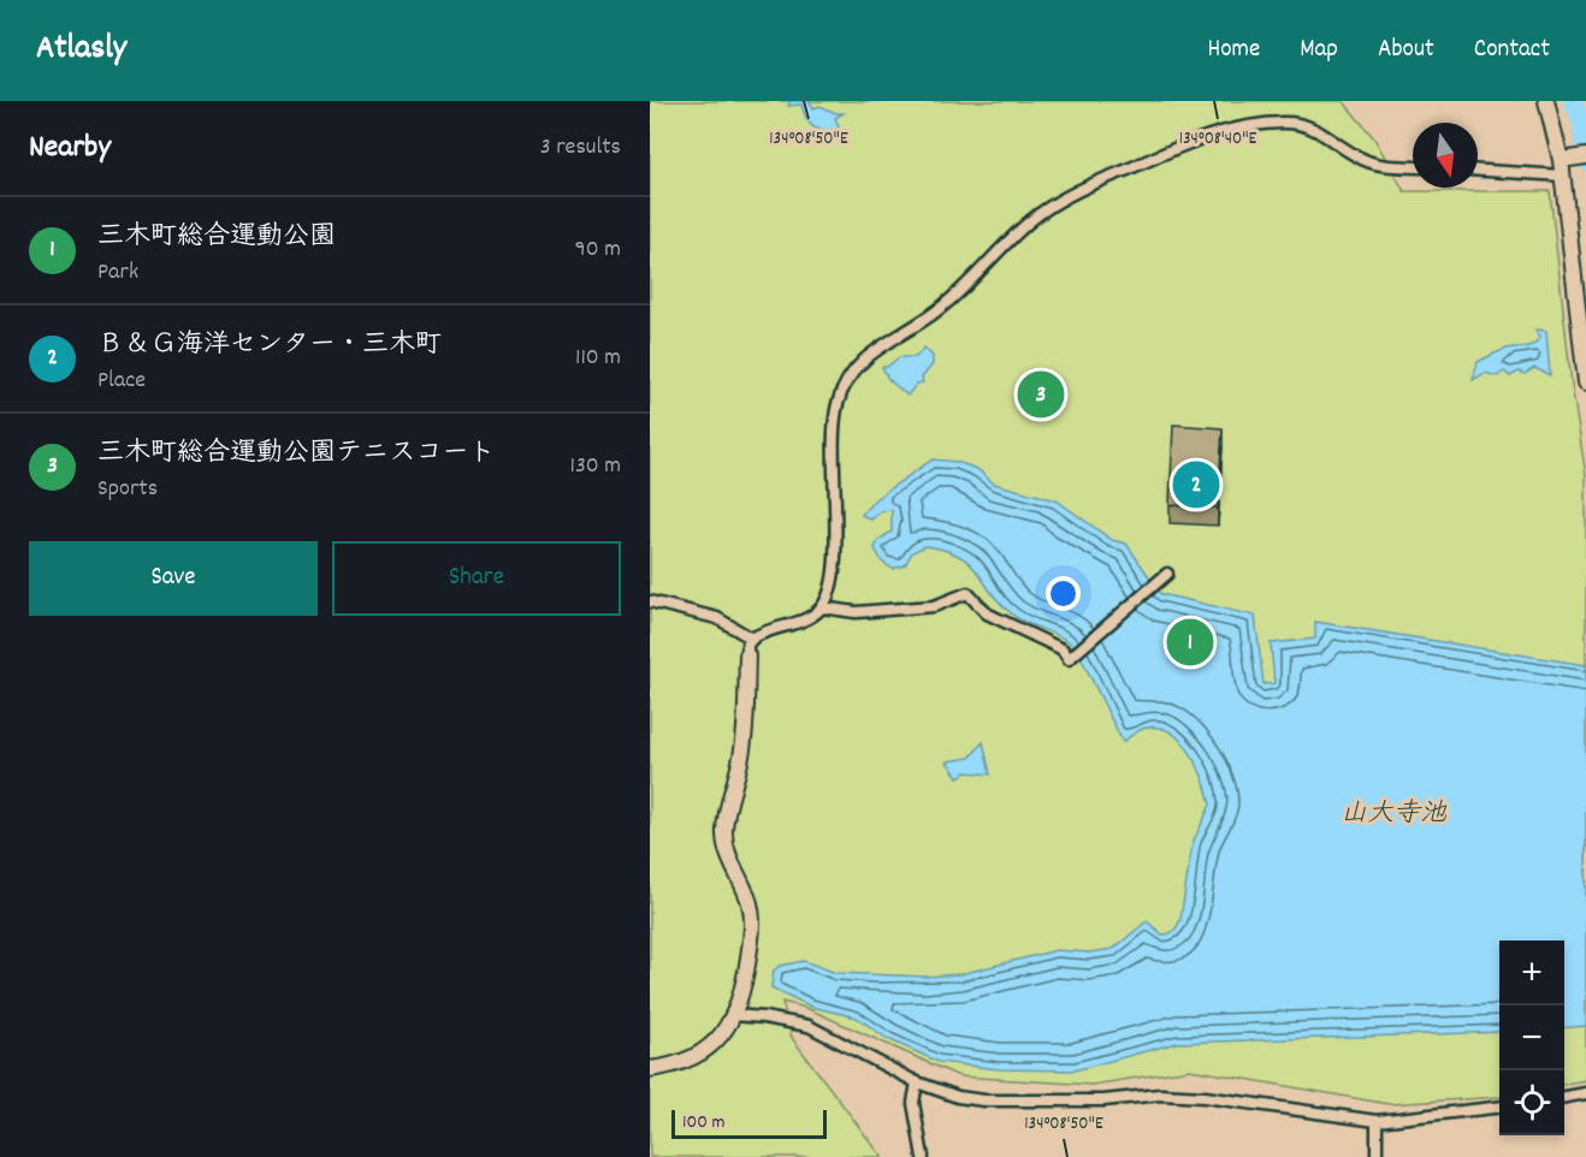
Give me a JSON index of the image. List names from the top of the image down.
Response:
{
  "water": ["山大寺池"],
  "scale_bar": "100 m",
  "north": "bottom",
  "page": {
    "header": "Atlasly",
    "nav": [
      "Home",
      "Map",
      "About",
      "Contact"
    ],
    "heading": ["Nearby", "3 results"],
    "list": [
      {
        "mark": "1",
        "name": "三木町総合運動公園",
        "note": "Park",
        "value": "90 m"
      },
      {
        "mark": "2",
        "name": "Ｂ＆Ｇ海洋センター・三木町",
        "note": "Place",
        "value": "110 m"
      },
      {
        "mark": "3",
        "name": "三木町総合運動公園テニスコート",
        "note": "Sports",
        "value": "130 m"
      }
    ],
    "pins": ["3", "2", "1"],
    "buttons": ["Save", "Share"],
    "map_buttons": ["+", "−"],
    "scale": "100 m"
  },
  "coordinates": ["134°08'50\"E", "134°08'40\"E"]
}
